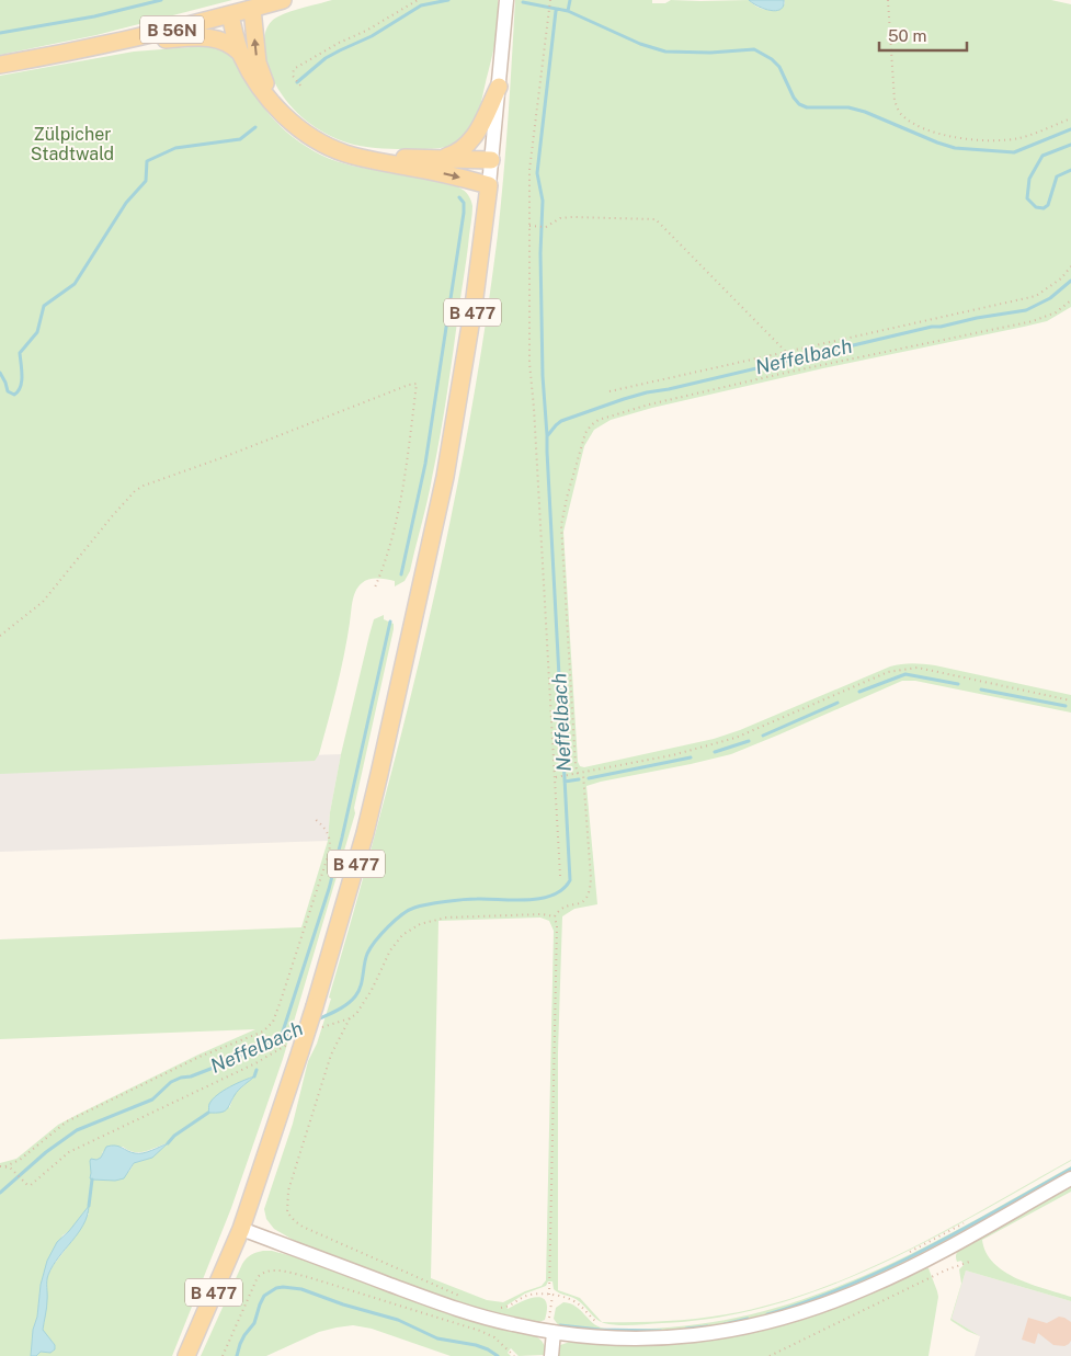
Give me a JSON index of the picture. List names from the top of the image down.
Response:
{
  "streets": {
    "main road": ["B 56N", "B 477"]
  },
  "water": ["Neffelbach"],
  "parks": ["Zülpicher Stadtwald"],
  "scale_bar": "50 m"
}
